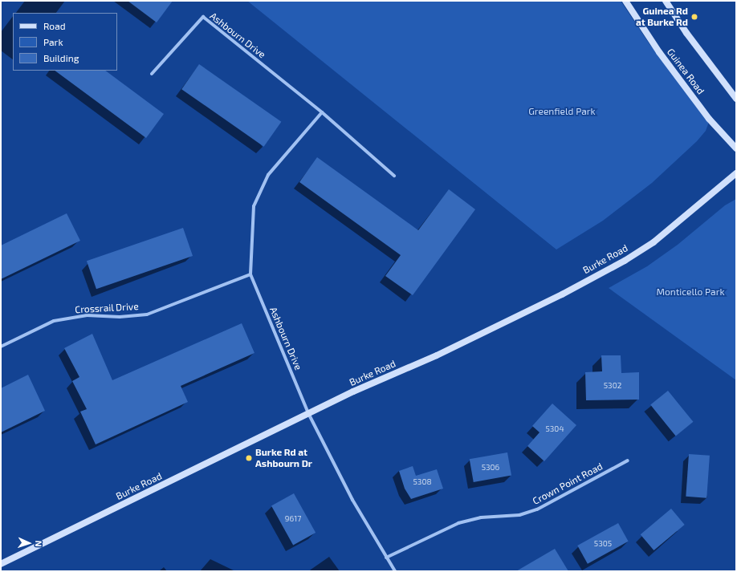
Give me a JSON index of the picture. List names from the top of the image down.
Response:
{
  "streets": {
    "main road": ["Guinea Road", "Burke Road"],
    "street": ["Ashbourn Drive", "Crossrail Drive", "Crown Point Road"]
  },
  "crossings": [
    ["Ashbourn Drive", "Burke Road"],
    ["Ashbourn Drive", "Crossrail Drive"],
    ["Ashbourn Drive", "Crown Point Road"]
  ],
  "parks": ["Greenfield Park", "Monticello Park"],
  "places": ["Guinea Rd at Burke Rd", "Burke Rd at Ashbourn Dr"],
  "house_numbers": [
    "5302",
    "5304",
    "5306",
    "5308",
    "9617",
    "5305"
  ],
  "legend": ["Road", "Park", "Building"],
  "north": "right"
}
